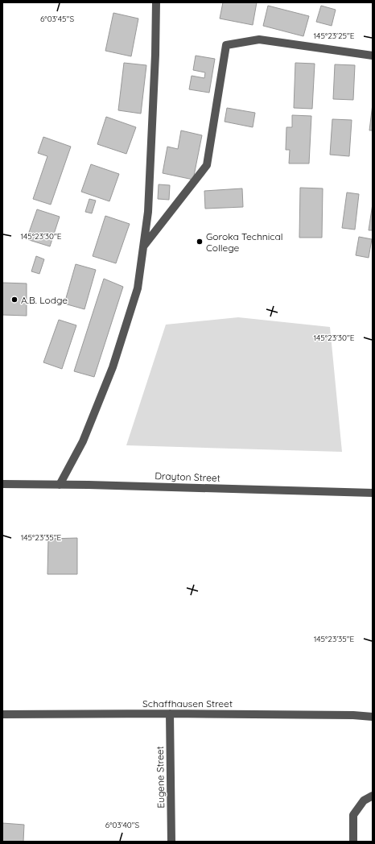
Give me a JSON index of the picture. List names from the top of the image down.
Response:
{
  "streets": {
    "street": ["Drayton Street", "Schaffhausen Street", "Eugene Street"]
  },
  "crossings": [
    ["Schaffhausen Street", "Eugene Street"]
  ],
  "places": ["Goroka Technical College", "A.B. Lodge"],
  "coordinates": [
    "6°03'45\"S",
    "145°23'25\"E",
    "145°23'30\"E",
    "145°23'35\"E",
    "6°03'40\"S"
  ]
}
